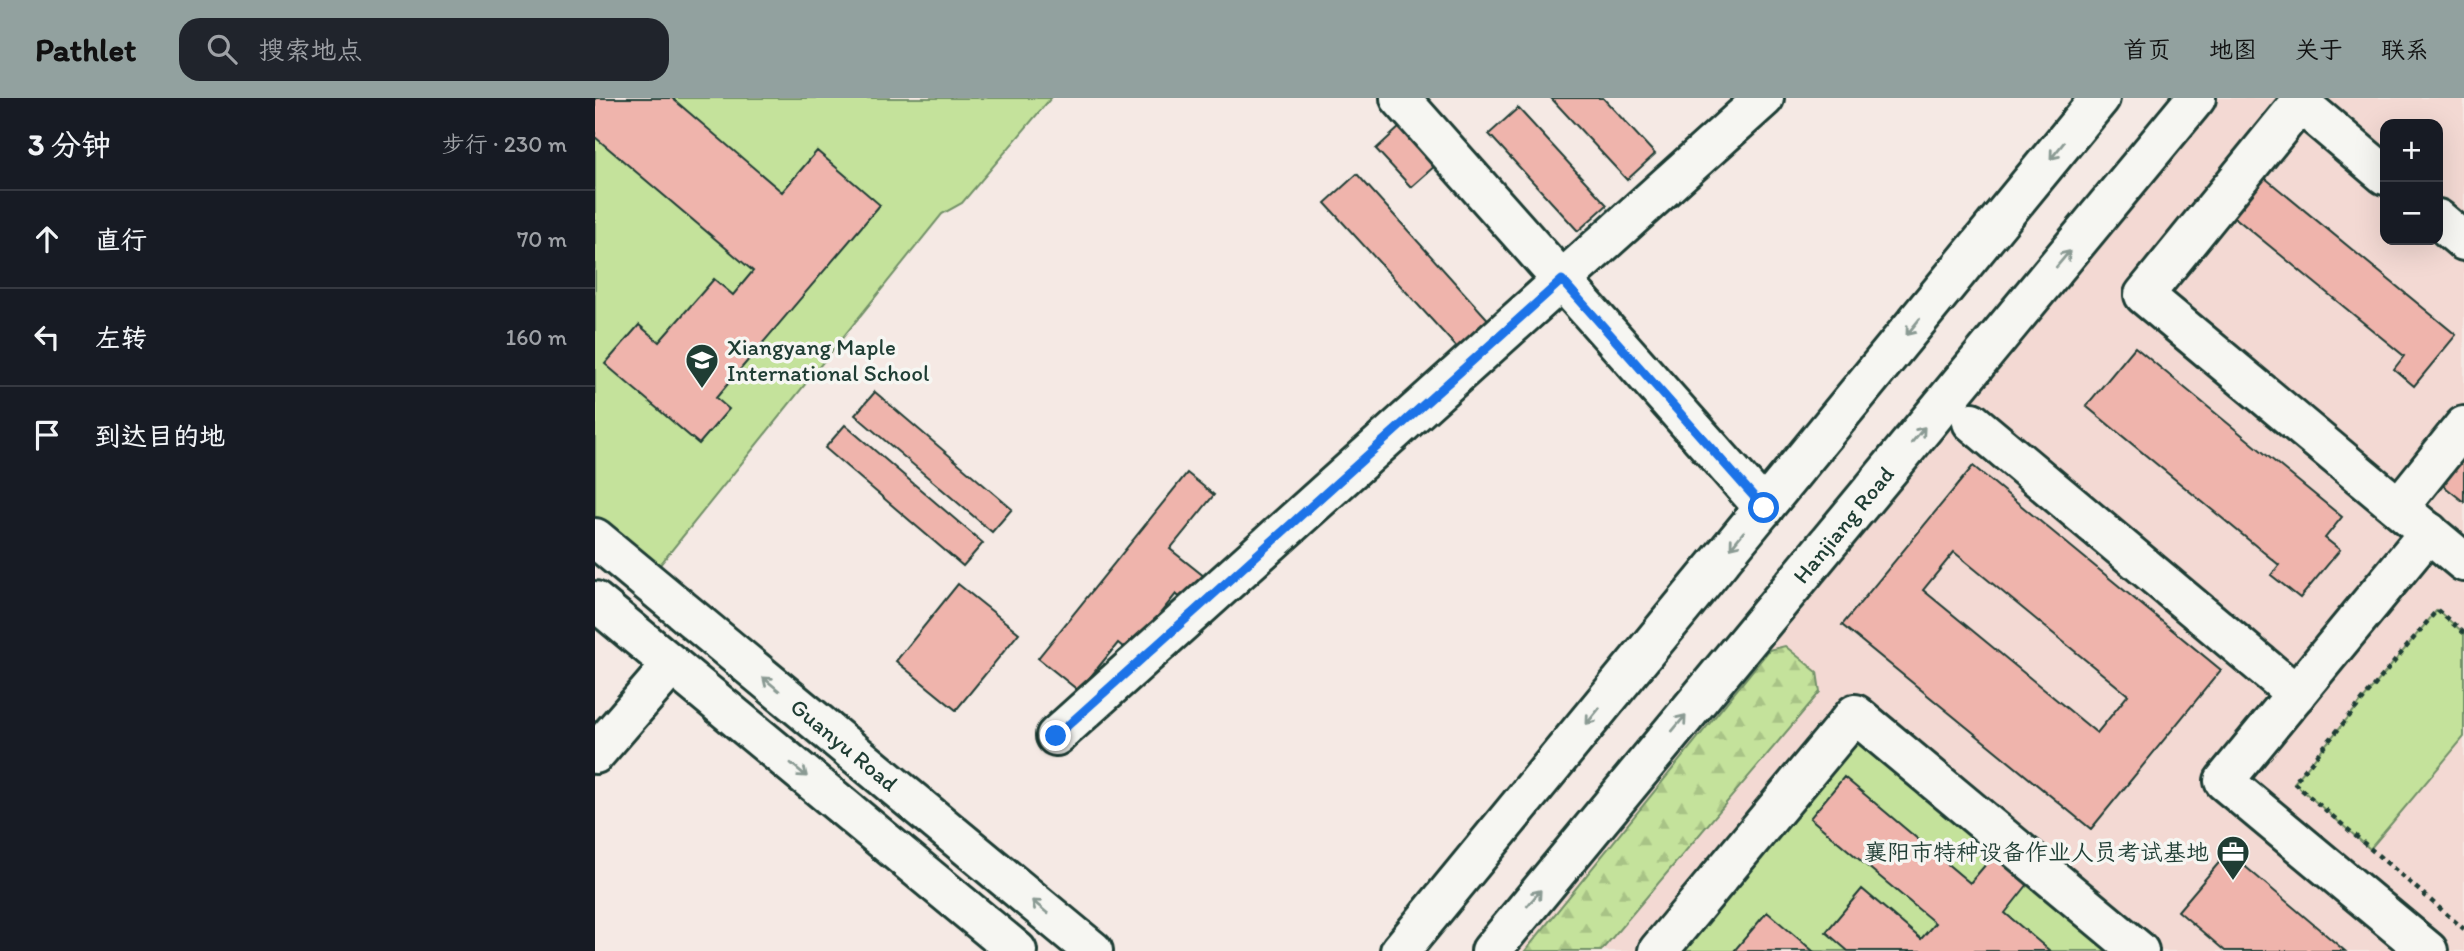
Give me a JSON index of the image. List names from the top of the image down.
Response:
{
  "streets": {
    "main road": ["Hanjiang Road", "Guanyu Road"]
  },
  "places": {
    "school or university": ["Xiangyang Maple International School"],
    "office": ["襄阳市特种设备作业人员考试基地"]
  },
  "page": {
    "header": "Pathlet",
    "search": "搜索地点",
    "nav": [
      "首页",
      "地图",
      "关于",
      "联系"
    ],
    "heading": ["3 分钟", "步行 · 230 m"],
    "map_buttons": ["+", "−"],
    "list": [
      ["直行", "70 m"],
      ["左转", "160 m"],
      "到达目的地"
    ]
  }
}
